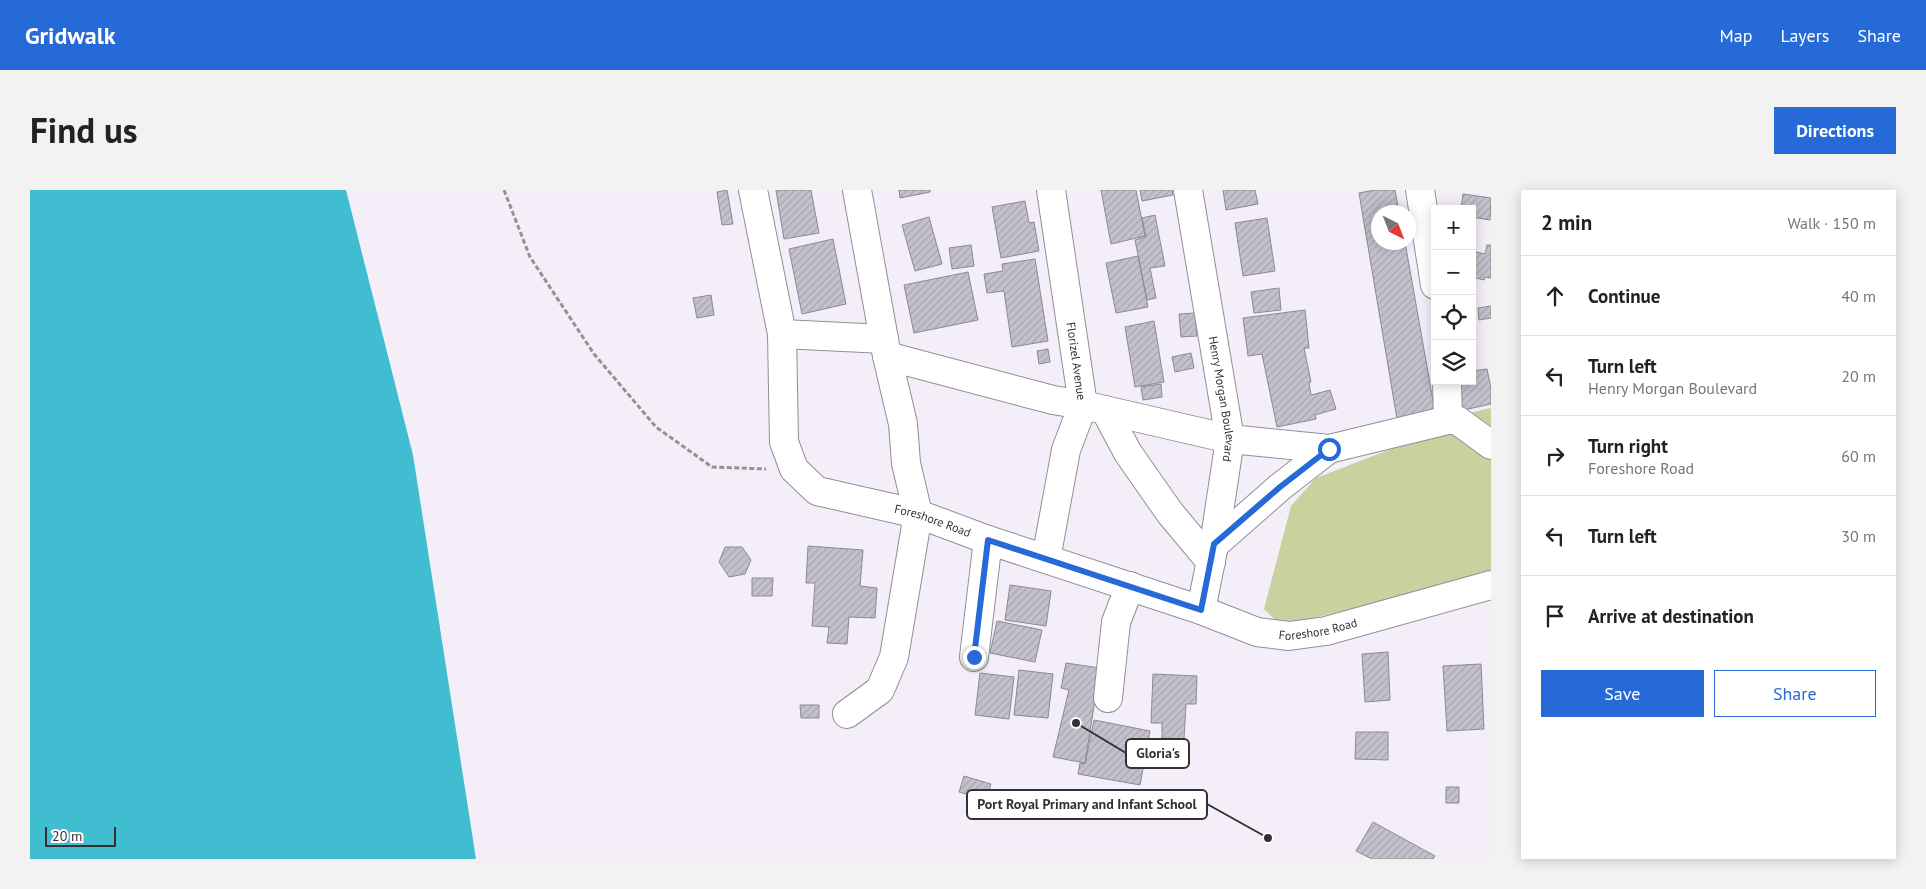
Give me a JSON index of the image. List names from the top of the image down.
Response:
{
  "streets": {
    "street": ["Florizel Avenue", "Henry Morgan Boulevard", "Foreshore Road"]
  },
  "crossings": [
    ["Florizel Avenue", "Foreshore Road"],
    ["Henry Morgan Boulevard", "Foreshore Road"]
  ],
  "places": ["Gloria's", "Port Royal Primary and Infant School"],
  "scale_bar": "20 m",
  "north": "bottom right",
  "page": {
    "header": "Gridwalk",
    "nav": ["Map", "Layers", "Share"],
    "title": "Find us",
    "buttons": [
      "Directions",
      ["Save", "Share"]
    ],
    "heading": ["2 min", "Walk · 150 m"],
    "map_buttons": ["+", "−"],
    "list": [
      ["Continue", "40 m"],
      ["Turn left", "Henry Morgan Boulevard", "20 m"],
      ["Turn right", "Foreshore Road", "60 m"],
      ["Turn left", "30 m"],
      "Arrive at destination"
    ],
    "scale": "20 m"
  }
}
